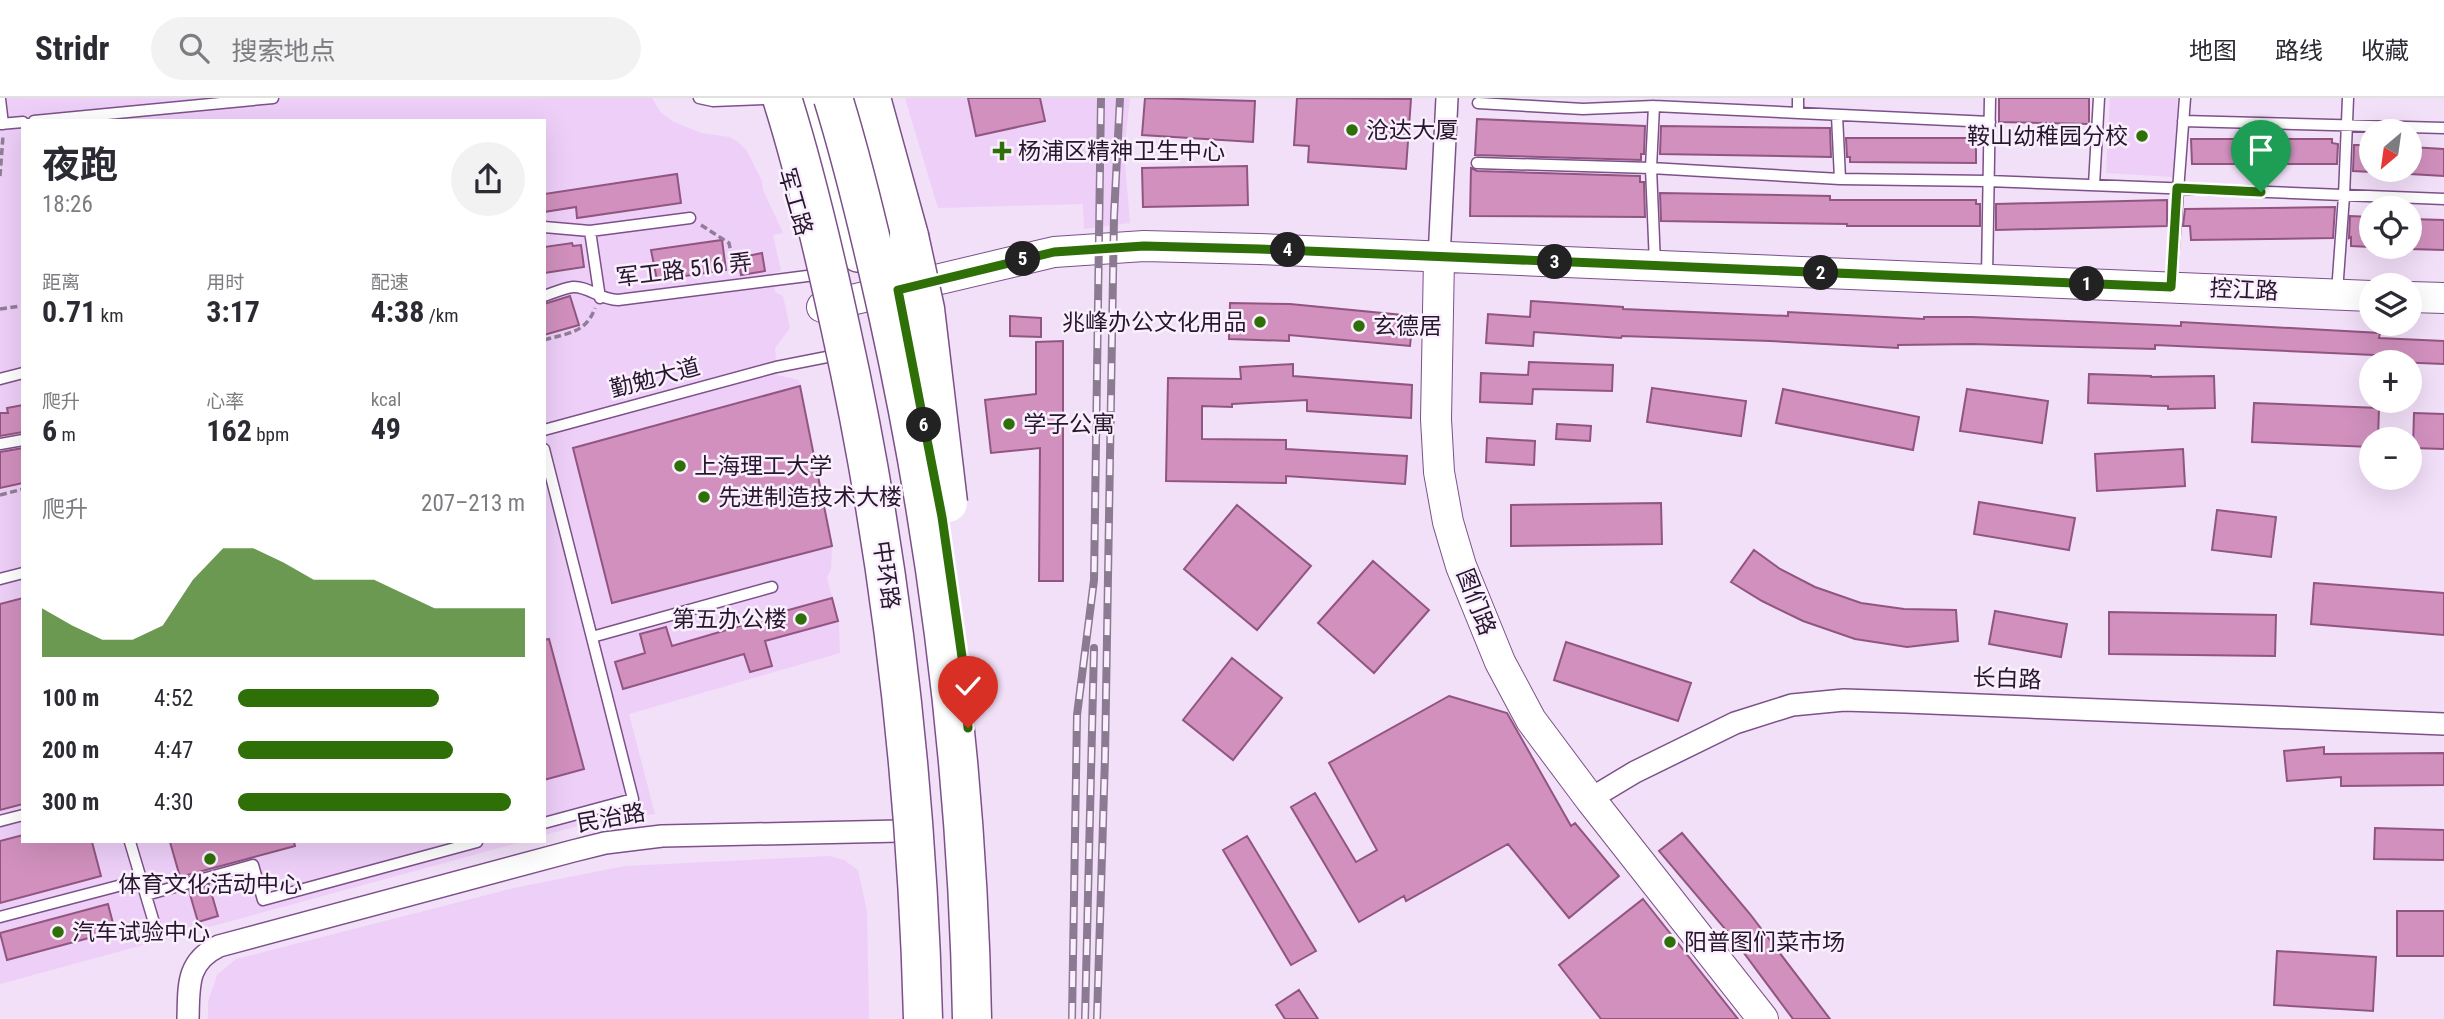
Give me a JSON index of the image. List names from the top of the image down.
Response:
{
  "streets": {
    "highway": ["中环路"],
    "main road": ["军工路", "控江路", "图们路"],
    "street": ["长白路", "民治路"],
    "lane": ["军工路 516 弄", "勤勉大道"]
  },
  "crossings": [
    ["军工路", "军工路 516 弄"],
    ["军工路", "控江路"],
    ["军工路", "中环路"],
    ["控江路", "图们路"],
    ["图们路", "长白路"]
  ],
  "places": {
    "other": [
      "沧达大厦",
      "鞍山幼稚园分校",
      "兆峰办公文化用品",
      "玄德居",
      "学子公寓",
      "上海理工大学",
      "先进制造技术大楼",
      "第五办公楼",
      "体育文化活动中心",
      "汽车试验中心",
      "阳普图们菜市场"
    ],
    "health": ["杨浦区精神卫生中心"]
  },
  "north": "bottom left",
  "page": {
    "header": "Stridr",
    "search": "搜索地点",
    "nav": ["地图", "路线", "收藏"],
    "map_buttons": ["+", "−"],
    "heading": ["夜跑", "18:26"],
    "pins": [
      "4",
      "5",
      "3",
      "2",
      "1",
      "6"
    ],
    "stats": [
      ["距离", "0.71 km"],
      ["用时", "3:17"],
      ["配速", "4:38 /km"],
      ["爬升", "6 m"],
      ["心率", "162 bpm"],
      ["kcal", "49"]
    ],
    "chart": ["爬升", "207–213 m"],
    "list": [
      {
        "name": "100 m",
        "note": "4:52"
      },
      {
        "name": "200 m",
        "note": "4:47"
      },
      {
        "name": "300 m",
        "note": "4:30"
      }
    ]
  }
}
